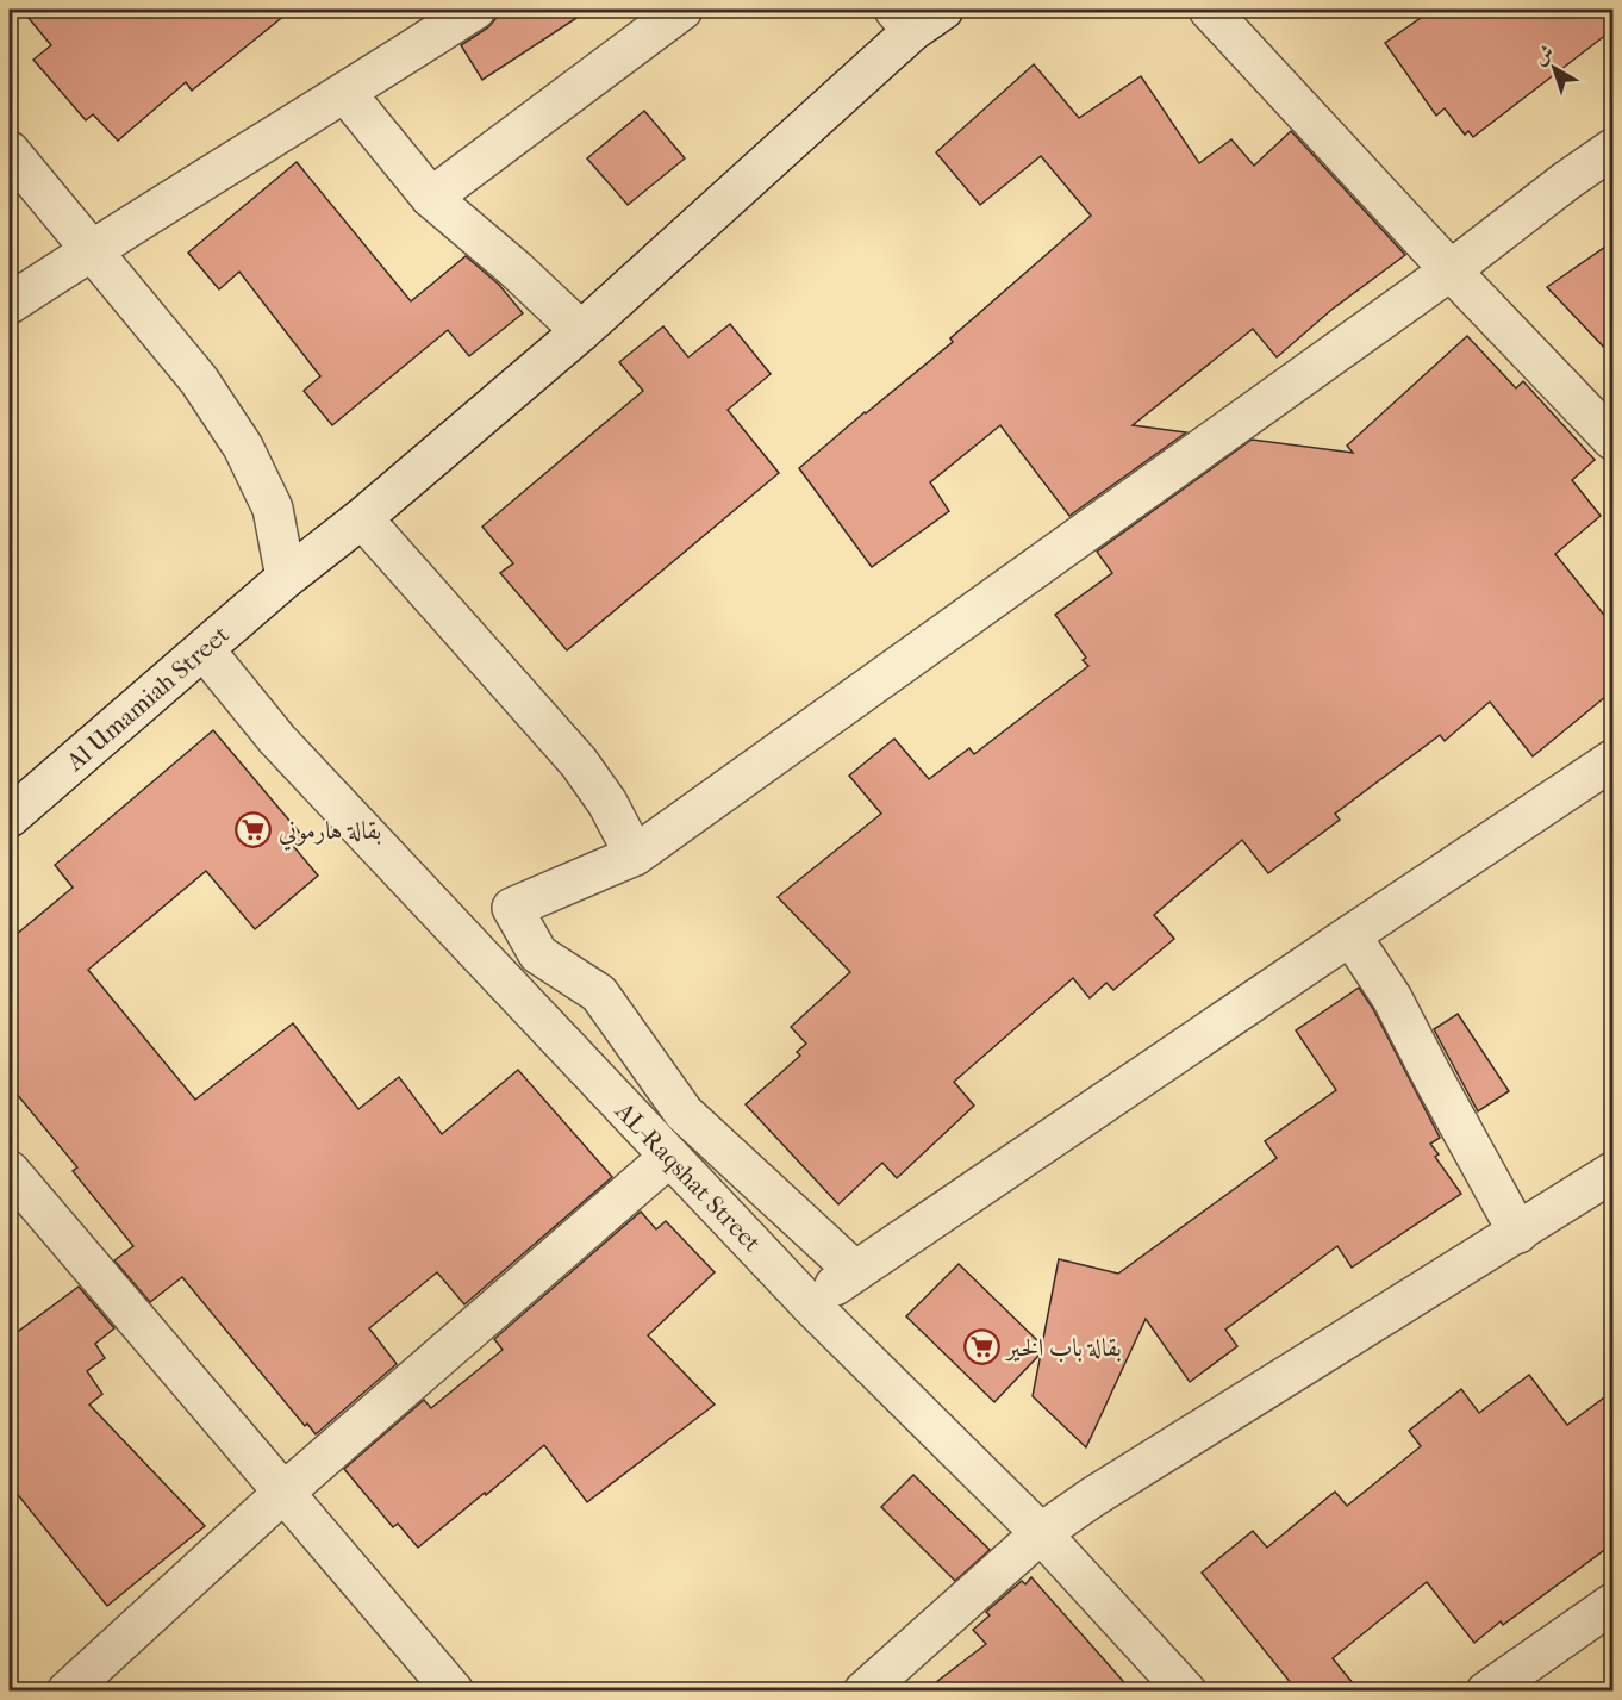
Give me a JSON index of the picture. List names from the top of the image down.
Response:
{
  "streets": {
    "street": ["Al Umamiah Street", "AL-Raqshat Street"]
  },
  "crossings": [
    ["Al Umamiah Street", "AL-Raqshat Street"]
  ],
  "places": {
    "supermarket": ["بقالة هارموني", "بقالة باب الخير"]
  },
  "north": "top left"
}
